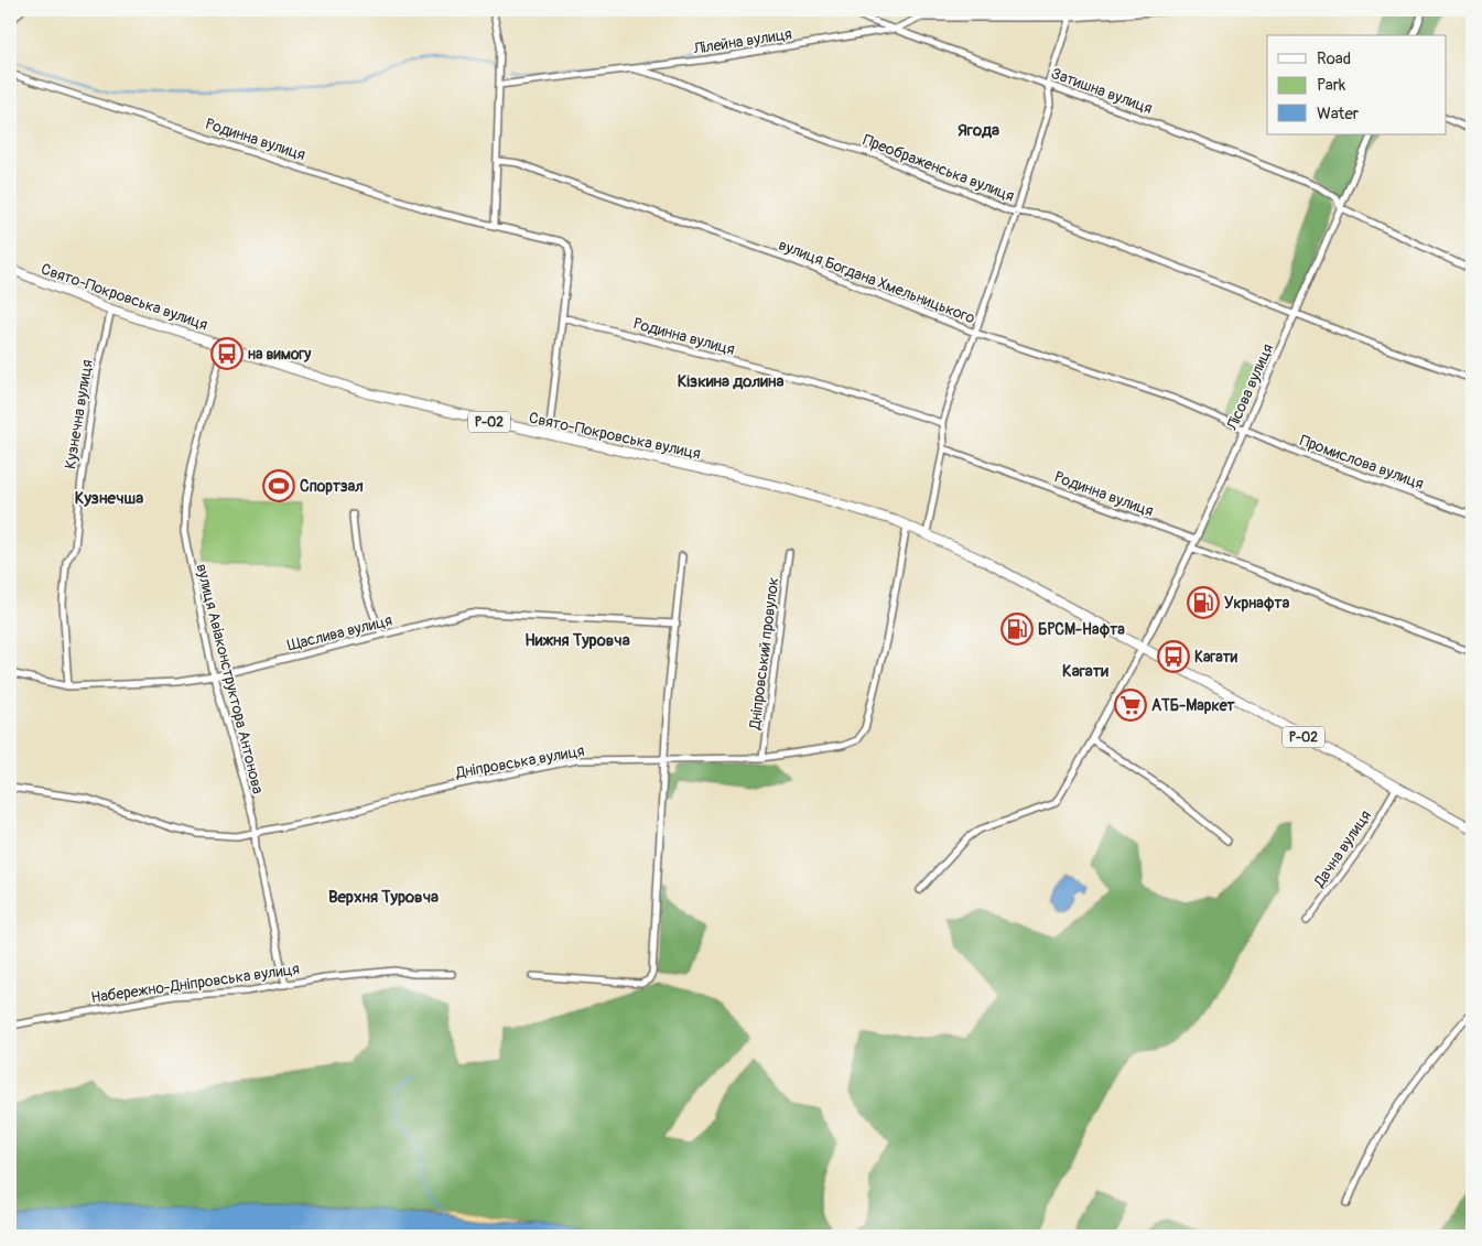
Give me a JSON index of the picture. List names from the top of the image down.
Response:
{
  "streets": {
    "main road": ["Свято-Покровська вулиця", "Р-02"],
    "street": [
      "Лілейна вулиця",
      "Затишна вулиця",
      "Родинна вулиця",
      "Преображенська вулиця",
      "вулиця Богдана Хмельницького",
      "Лісова вулиця",
      "Кузнечна вулиця",
      "Промислова вулиця",
      "Щаслива вулиця",
      "Дніпровський провулок",
      "вулиця Авіаконструктора Антонова",
      "Дніпровська вулиця",
      "Дачна вулиця",
      "Набережно-Дніпровська вулиця"
    ]
  },
  "crossings": [
    ["Лілейна вулиця", "Затишна вулиця"],
    ["Лілейна вулиця", "Преображенська вулиця"],
    ["Затишна вулиця", "Лісова вулиця"],
    ["Родинна вулиця", "Лісова вулиця"],
    ["Преображенська вулиця", "Лісова вулиця"],
    ["вулиця Богдана Хмельницького", "Лісова вулиця"],
    ["вулиця Богдана Хмельницького", "Промислова вулиця"],
    ["Свято-Покровська вулиця", "Лісова вулиця"],
    ["Свято-Покровська вулиця", "Кузнечна вулиця"],
    ["Свято-Покровська вулиця", "Р-02"],
    ["Свято-Покровська вулиця", "вулиця Авіаконструктора Антонова"],
    ["Свято-Покровська вулиця", "Дніпровська вулиця"],
    ["Лісова вулиця", "Р-02"],
    ["Лісова вулиця", "Промислова вулиця"],
    ["Кузнечна вулиця", "Щаслива вулиця"],
    ["Р-02", "Дачна вулиця"],
    ["Щаслива вулиця", "вулиця Авіаконструктора Антонова"],
    ["Дніпровський провулок", "Дніпровська вулиця"],
    ["вулиця Авіаконструктора Антонова", "Дніпровська вулиця"],
    ["вулиця Авіаконструктора Антонова", "Набережно-Дніпровська вулиця"]
  ],
  "districts": [
    "Ягода",
    "Кізкина долина",
    "Кузнечша",
    "Нижня Туровча",
    "Кагати",
    "Верхня Туровча"
  ],
  "places": {
    "bus stop": ["на вимогу", "Кагати"],
    "sports": ["Спортзал"],
    "fuel station": ["Укрнафта", "БРСМ-Нафта"],
    "supermarket": ["АТБ-Маркет"]
  },
  "legend": ["Road", "Park", "Water"]
}
